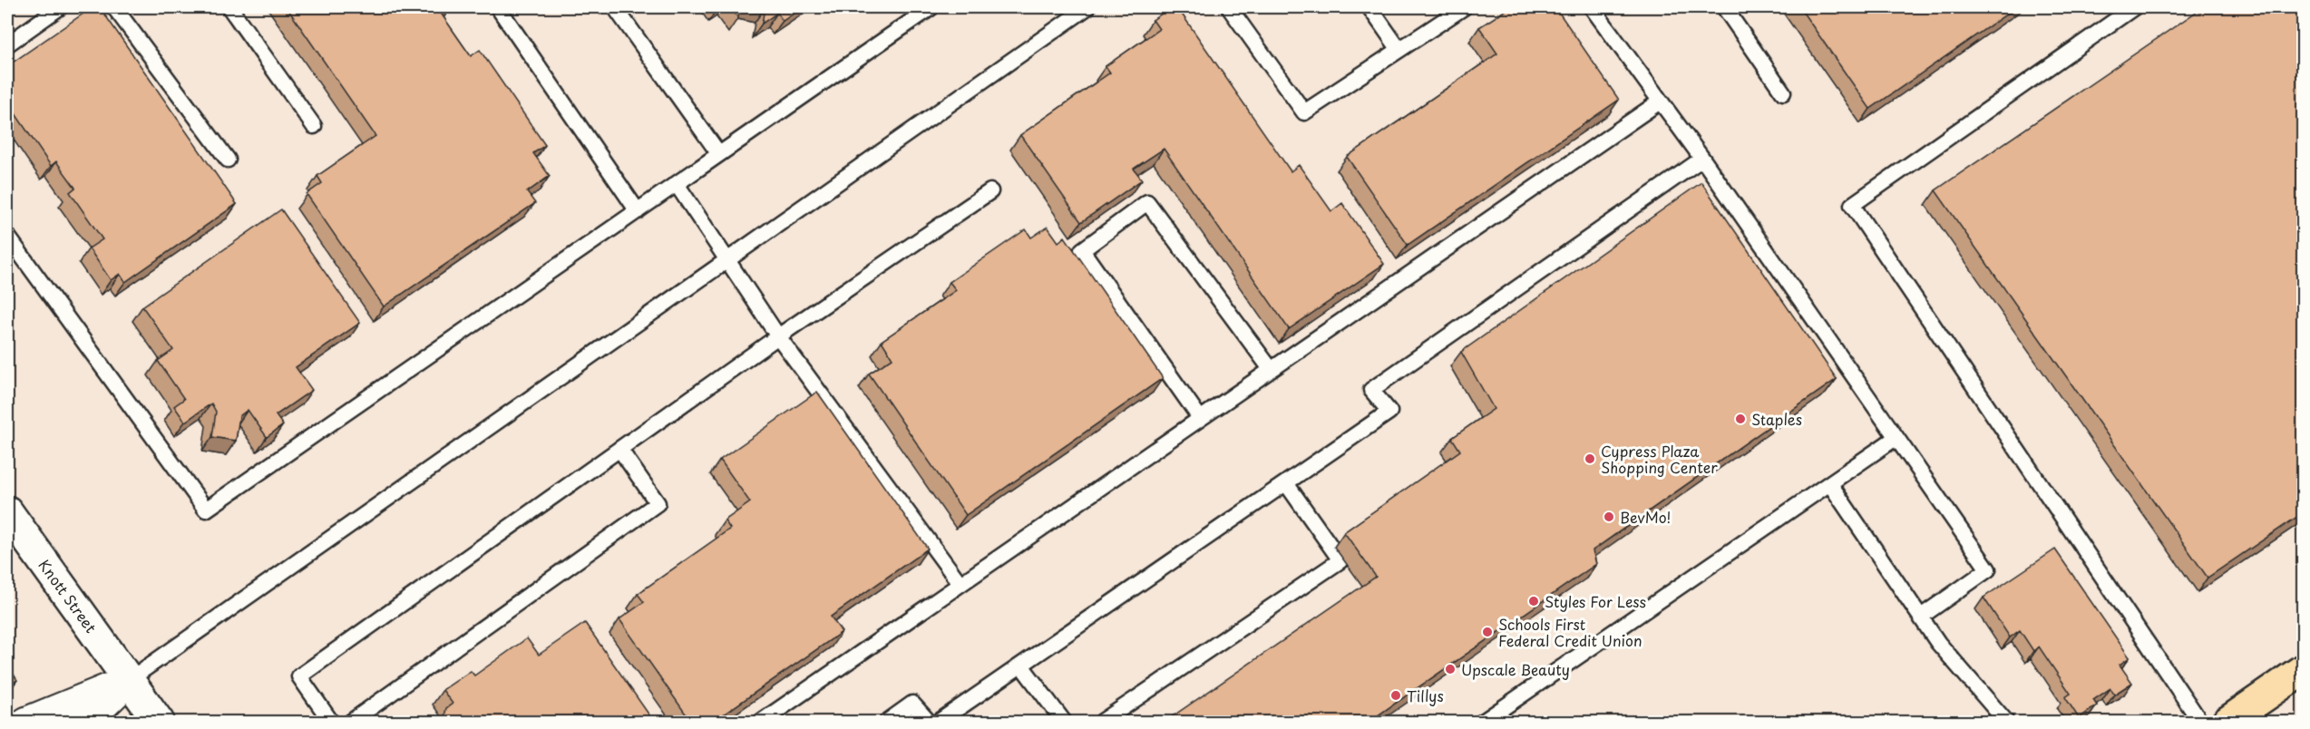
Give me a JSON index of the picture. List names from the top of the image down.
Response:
{
  "streets": {
    "main road": ["Knott Street"]
  },
  "places": [
    "Staples",
    "Cypress Plaza Shopping Center",
    "BevMo!",
    "Styles For Less",
    "Schools First Federal Credit Union",
    "Upscale Beauty",
    "Tillys"
  ]
}
